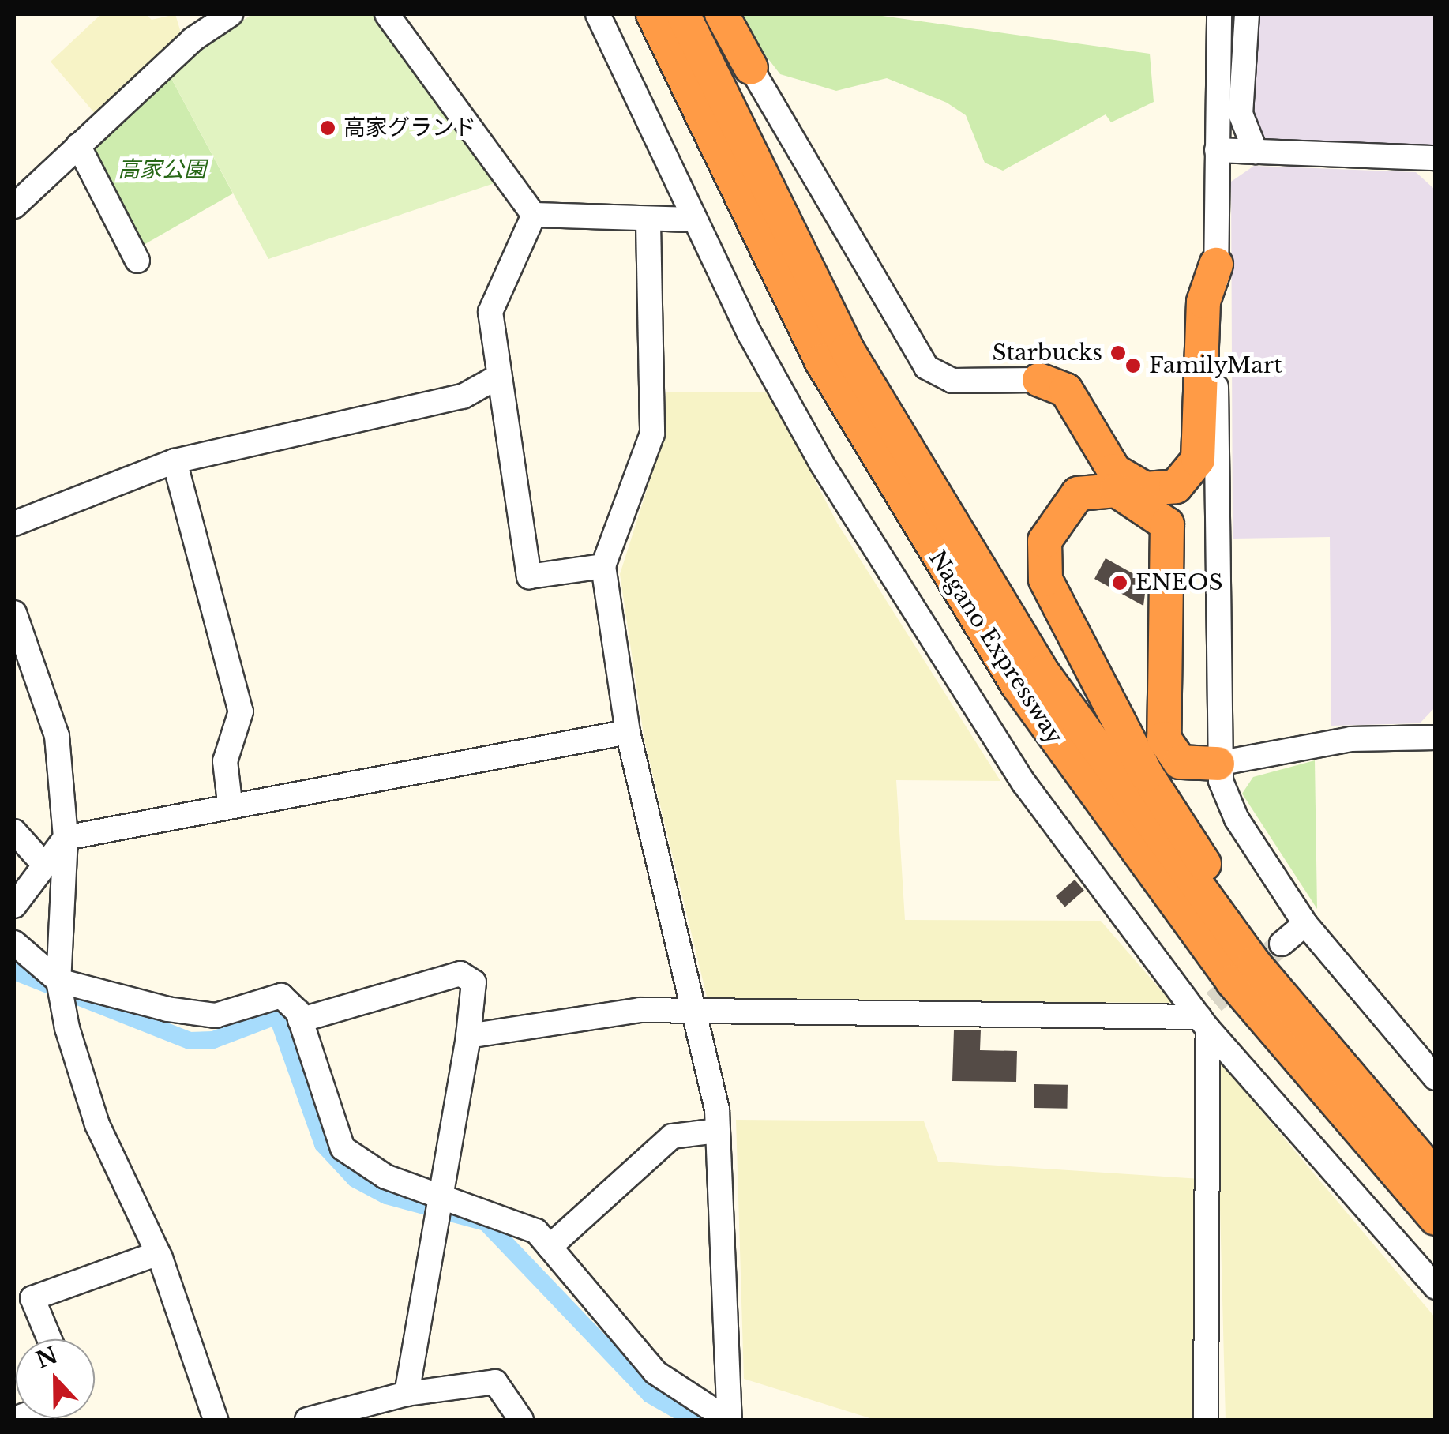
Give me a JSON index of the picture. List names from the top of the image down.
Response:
{
  "streets": {
    "highway": ["Nagano Expressway"]
  },
  "parks": ["高家公園"],
  "places": [
    "高家グランド",
    "Starbucks",
    "FamilyMart",
    "ENEOS"
  ],
  "north": "top"
}
